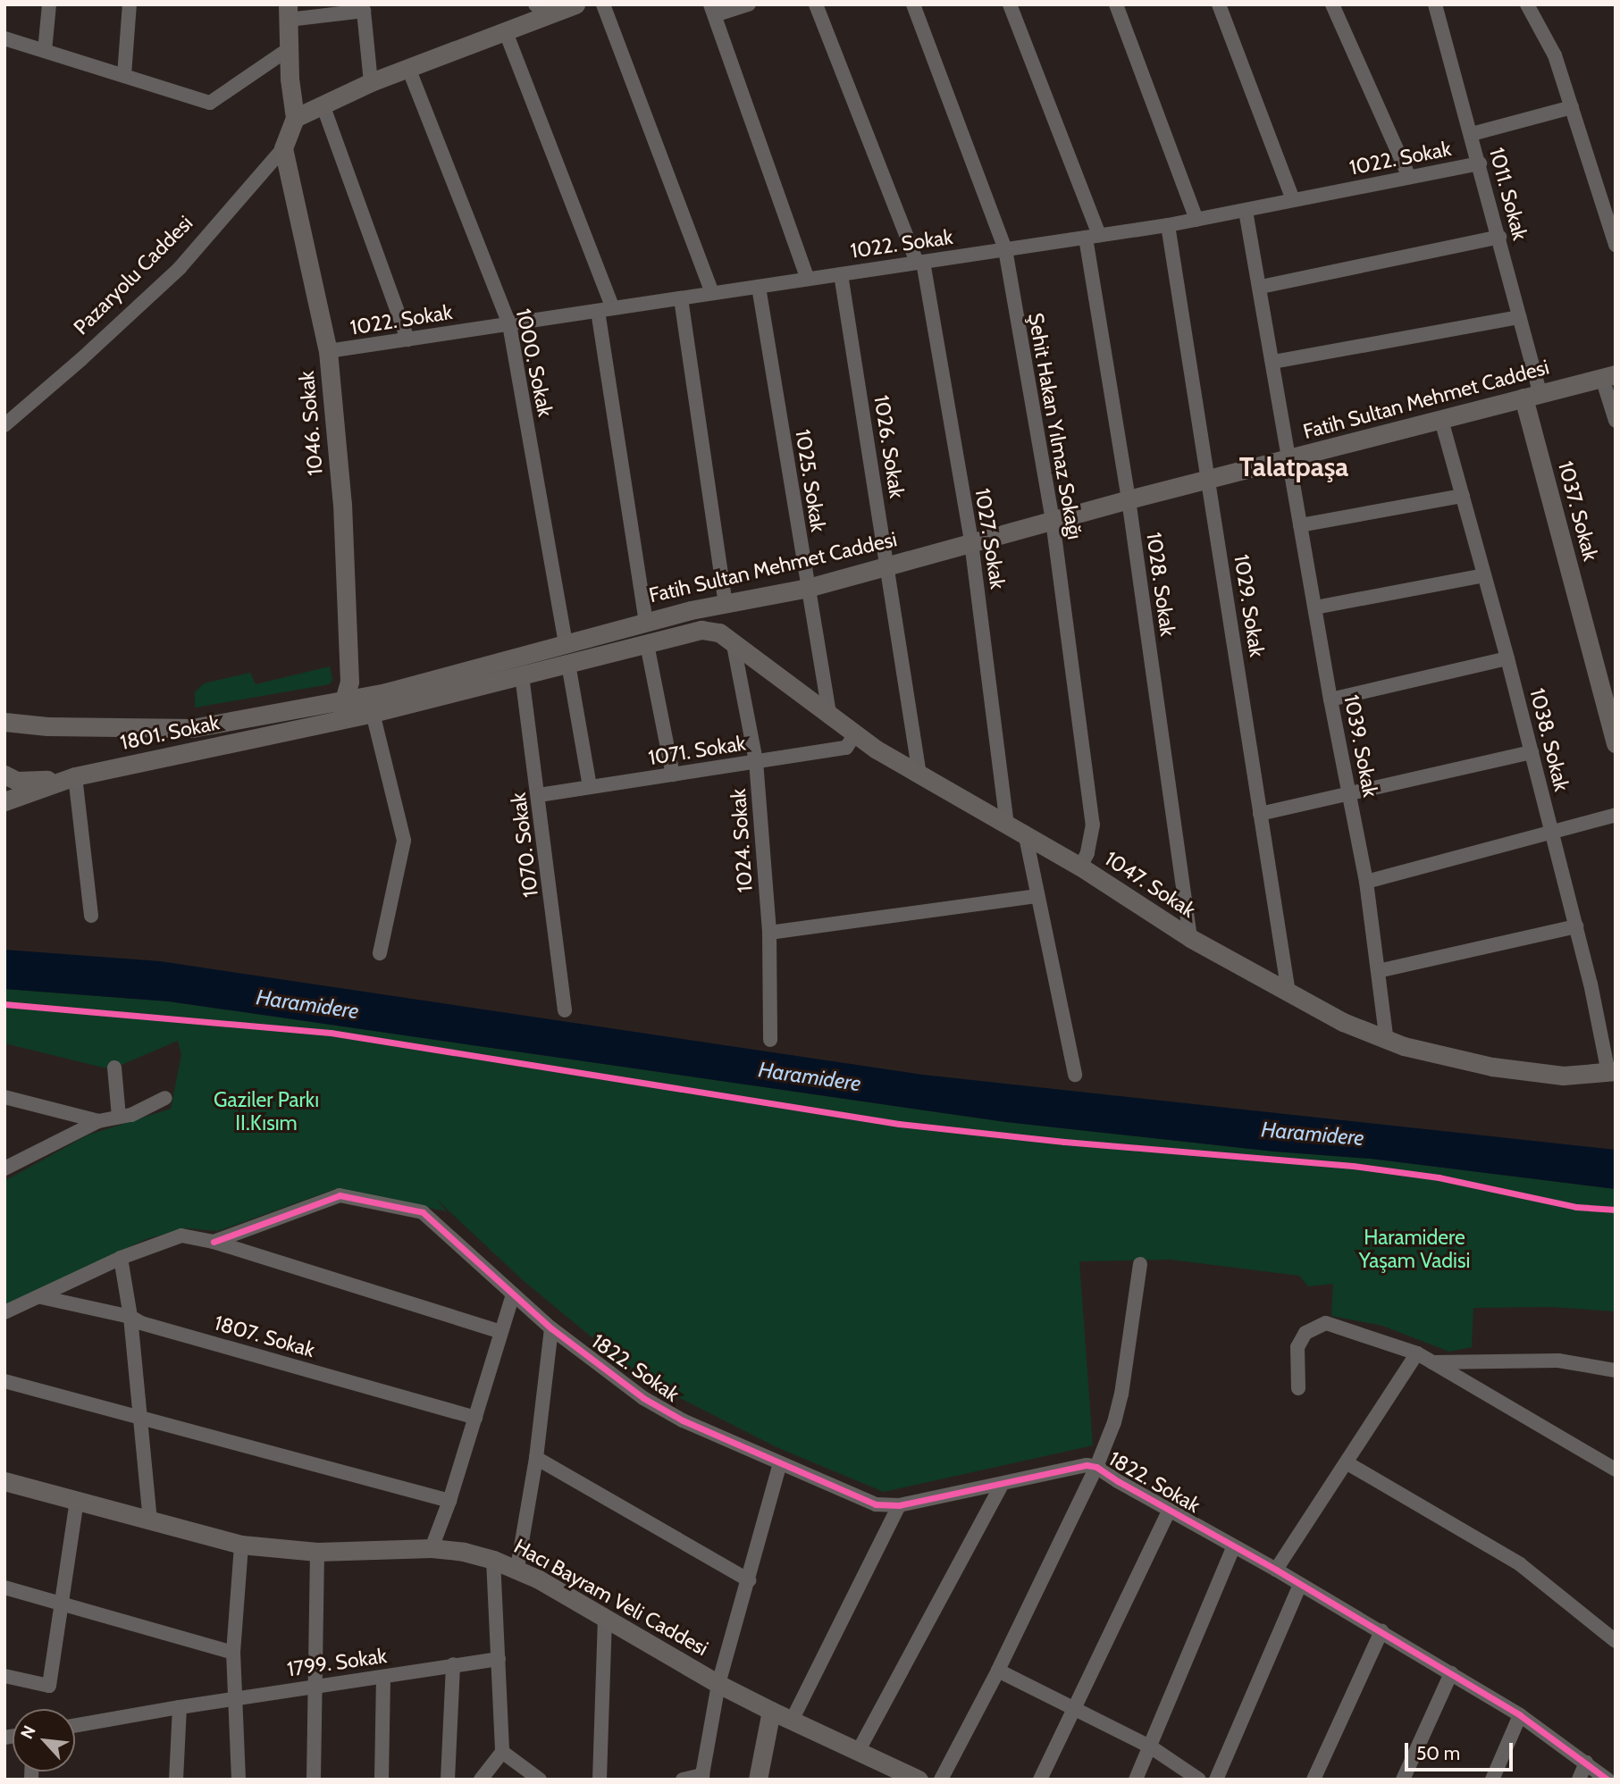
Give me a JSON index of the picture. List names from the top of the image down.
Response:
{
  "streets": {
    "main road": [
      "Fatih Sultan Mehmet Caddesi",
      "1046. Sokak",
      "1037. Sokak",
      "1801. Sokak",
      "1047. Sokak",
      "Hacı Bayram Veli Caddesi"
    ],
    "street": [
      "1022. Sokak",
      "1011. Sokak",
      "Pazaryolu Caddesi",
      "1000. Sokak",
      "Şehit Hakan Yılmaz Sokağı",
      "1026. Sokak",
      "1025. Sokak",
      "1027. Sokak",
      "1028. Sokak",
      "1029. Sokak",
      "1038. Sokak",
      "1039. Sokak",
      "1071. Sokak",
      "1024. Sokak",
      "1070. Sokak",
      "1807. Sokak",
      "1822. Sokak",
      "1799. Sokak"
    ]
  },
  "crossings": [
    ["1022. Sokak", "1011. Sokak"],
    ["1022. Sokak", "1000. Sokak"],
    ["1022. Sokak", "1046. Sokak"],
    ["1022. Sokak", "Şehit Hakan Yılmaz Sokağı"],
    ["1022. Sokak", "1026. Sokak"],
    ["1022. Sokak", "1025. Sokak"],
    ["1022. Sokak", "1027. Sokak"],
    ["1022. Sokak", "1028. Sokak"],
    ["1022. Sokak", "1029. Sokak"],
    ["1022. Sokak", "1039. Sokak"],
    ["1011. Sokak", "Fatih Sultan Mehmet Caddesi"],
    ["1011. Sokak", "1037. Sokak"],
    ["Pazaryolu Caddesi", "1046. Sokak"],
    ["1000. Sokak", "Fatih Sultan Mehmet Caddesi"],
    ["Fatih Sultan Mehmet Caddesi", "1046. Sokak"],
    ["Fatih Sultan Mehmet Caddesi", "Şehit Hakan Yılmaz Sokağı"],
    ["Fatih Sultan Mehmet Caddesi", "1026. Sokak"],
    ["Fatih Sultan Mehmet Caddesi", "1025. Sokak"],
    ["Fatih Sultan Mehmet Caddesi", "1037. Sokak"],
    ["Fatih Sultan Mehmet Caddesi", "1027. Sokak"],
    ["Fatih Sultan Mehmet Caddesi", "1028. Sokak"],
    ["Fatih Sultan Mehmet Caddesi", "1029. Sokak"],
    ["Fatih Sultan Mehmet Caddesi", "1038. Sokak"],
    ["Fatih Sultan Mehmet Caddesi", "1039. Sokak"],
    ["Şehit Hakan Yılmaz Sokağı", "1047. Sokak"],
    ["1026. Sokak", "1047. Sokak"],
    ["1025. Sokak", "1047. Sokak"],
    ["1027. Sokak", "1047. Sokak"],
    ["1028. Sokak", "1047. Sokak"],
    ["1029. Sokak", "1047. Sokak"],
    ["1038. Sokak", "1047. Sokak"],
    ["1039. Sokak", "1047. Sokak"],
    ["1071. Sokak", "1024. Sokak"],
    ["1071. Sokak", "1070. Sokak"],
    ["1071. Sokak", "1047. Sokak"],
    ["1024. Sokak", "1047. Sokak"]
  ],
  "districts": ["Talatpaşa"],
  "water": ["Haramidere"],
  "parks": ["Gaziler Parkı II.Kısım", "Haramidere Yaşam Vadisi"],
  "scale_bar": "50 m",
  "north": "top left"
}
